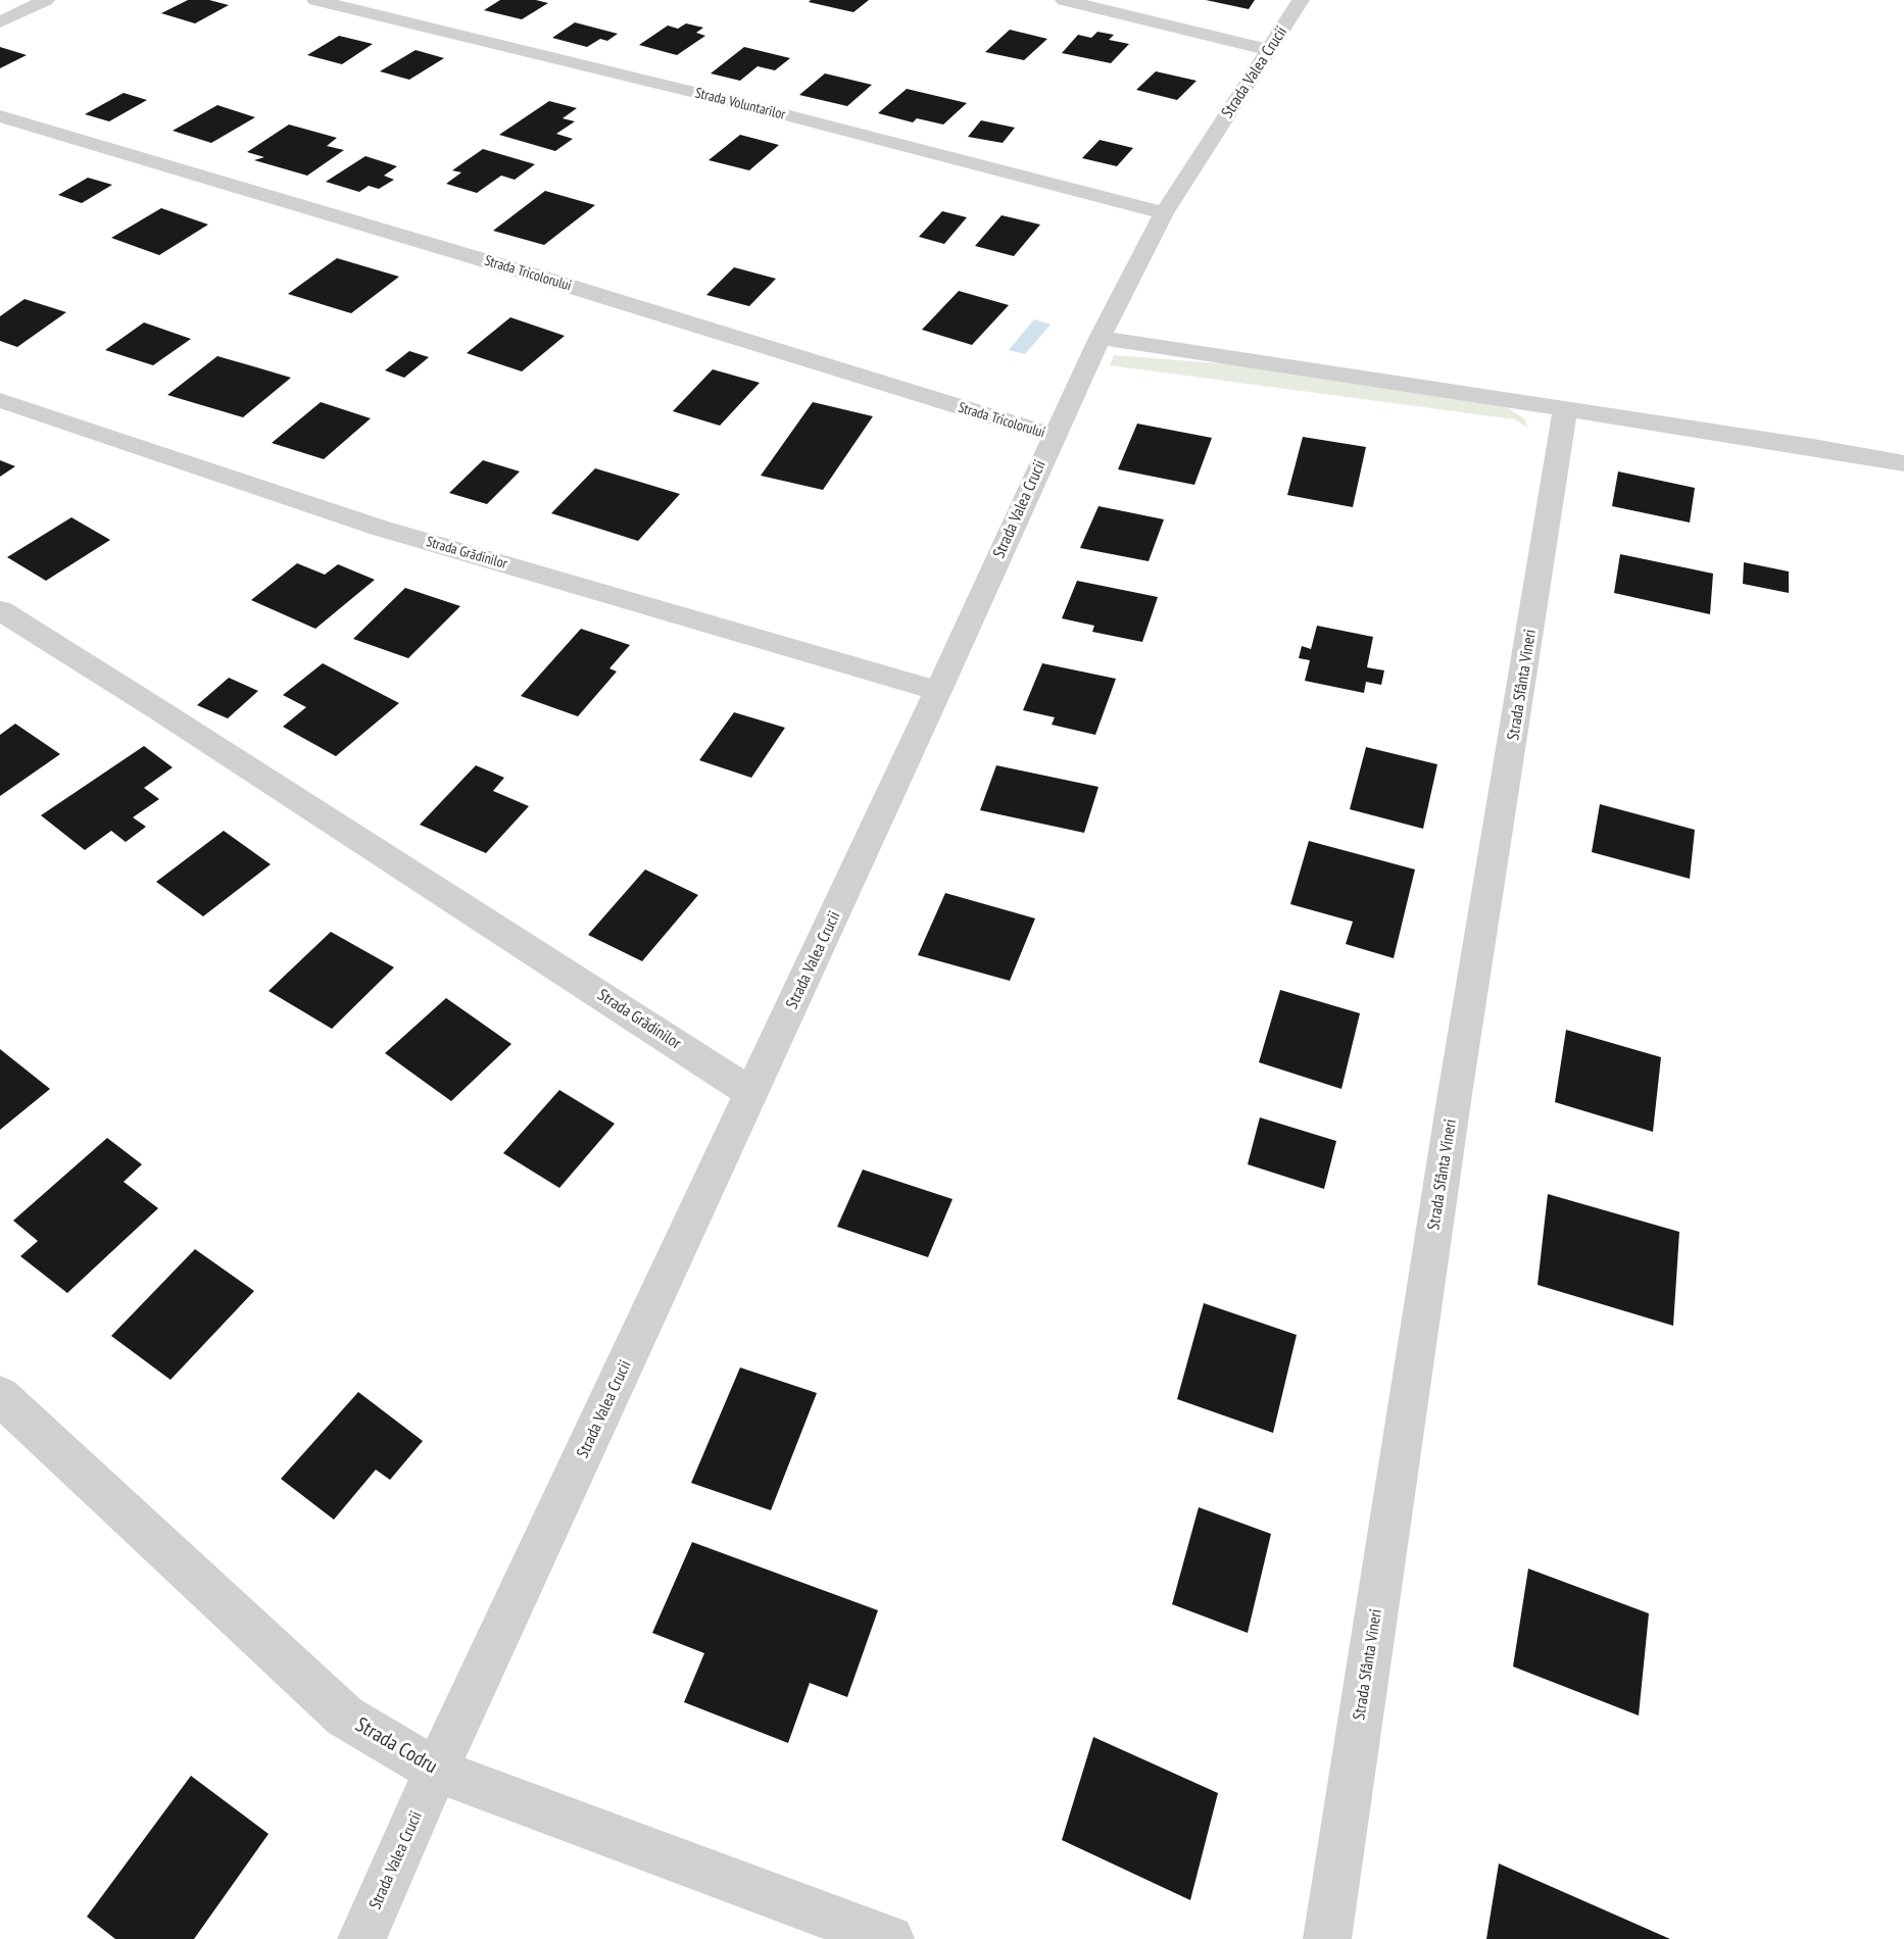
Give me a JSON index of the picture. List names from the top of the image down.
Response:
{
  "streets": {
    "street": [
      "Strada Valea Crucii",
      "Strada Voluntarilor",
      "Strada Tricolorului",
      "Strada Grădinilor",
      "Strada Sfânta Vineri",
      "Strada Codru"
    ]
  },
  "crossings": [
    ["Strada Valea Crucii", "Strada Voluntarilor"],
    ["Strada Valea Crucii", "Strada Tricolorului"],
    ["Strada Valea Crucii", "Strada Grădinilor"],
    ["Strada Valea Crucii", "Strada Codru"]
  ]
}
